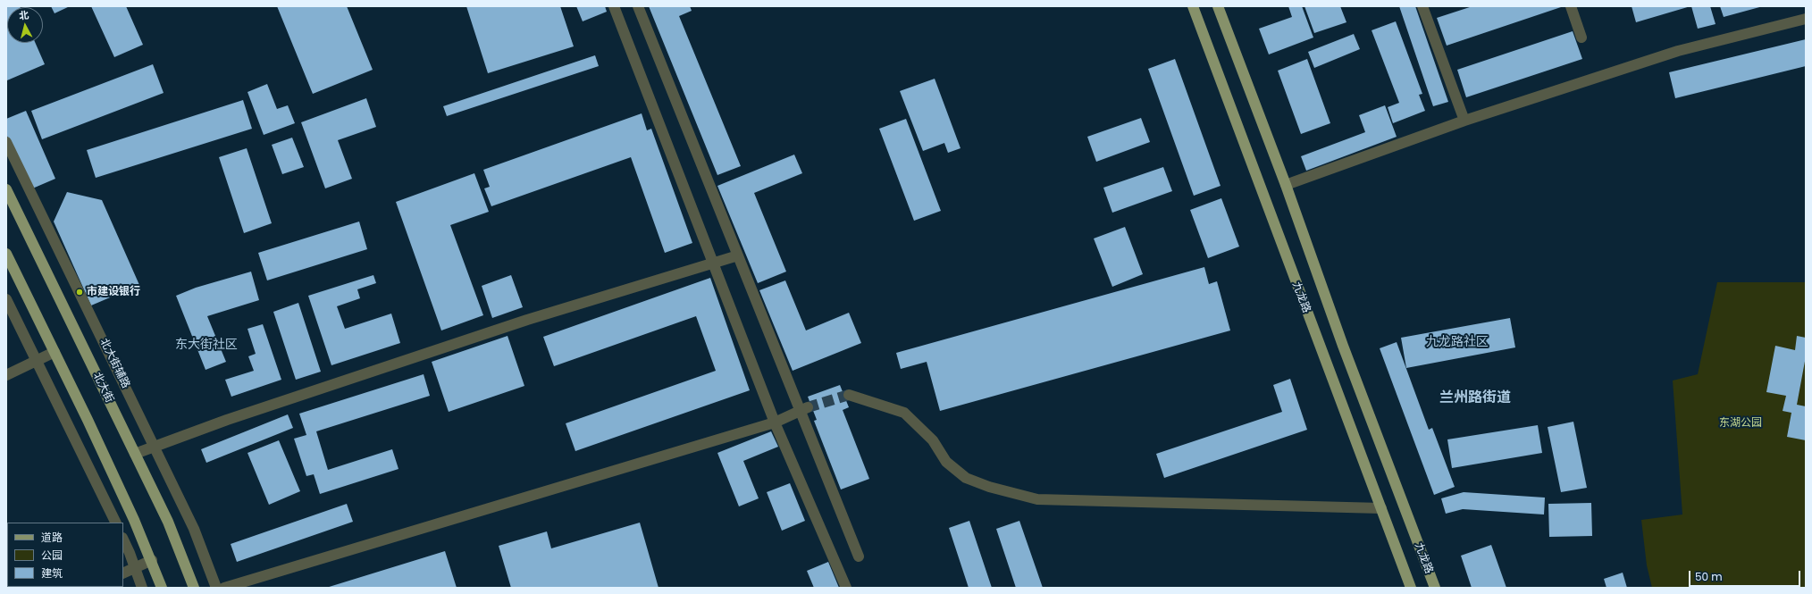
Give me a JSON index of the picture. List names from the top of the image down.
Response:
{
  "streets": {
    "main road": ["九龙路", "北大街"],
    "street": ["北大街辅路"]
  },
  "districts": ["九龙路社区", "东大街社区", "兰州路街道"],
  "parks": ["东湖公园"],
  "places": ["市建设银行"],
  "legend": ["道路", "公园", "建筑"],
  "scale_bar": "50 m",
  "north": "top"
}
